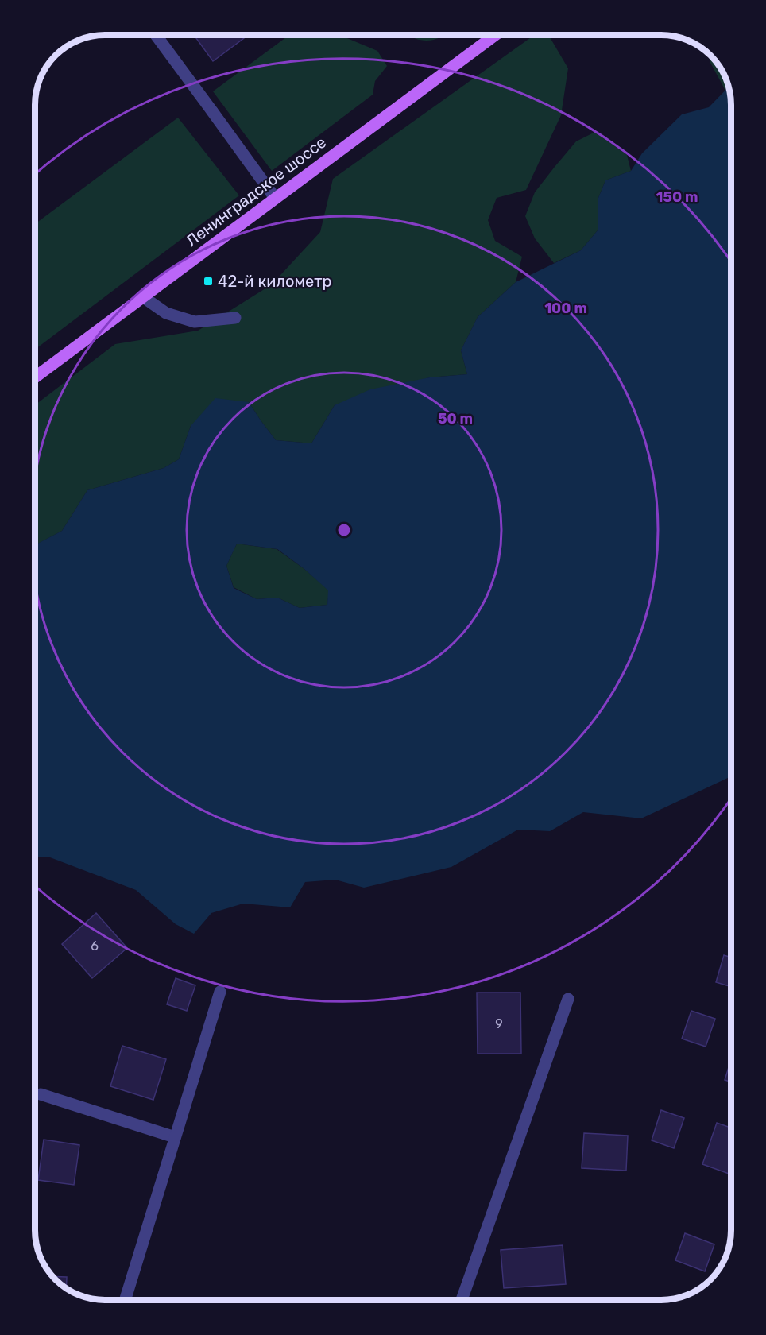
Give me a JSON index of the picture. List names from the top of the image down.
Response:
{
  "streets": {
    "main road": ["Ленинградское шоссе"]
  },
  "places": {
    "transit": ["42-й километр"]
  },
  "house_numbers": ["6", "9"],
  "rings": ["150 m", "100 m", "50 m"]
}
